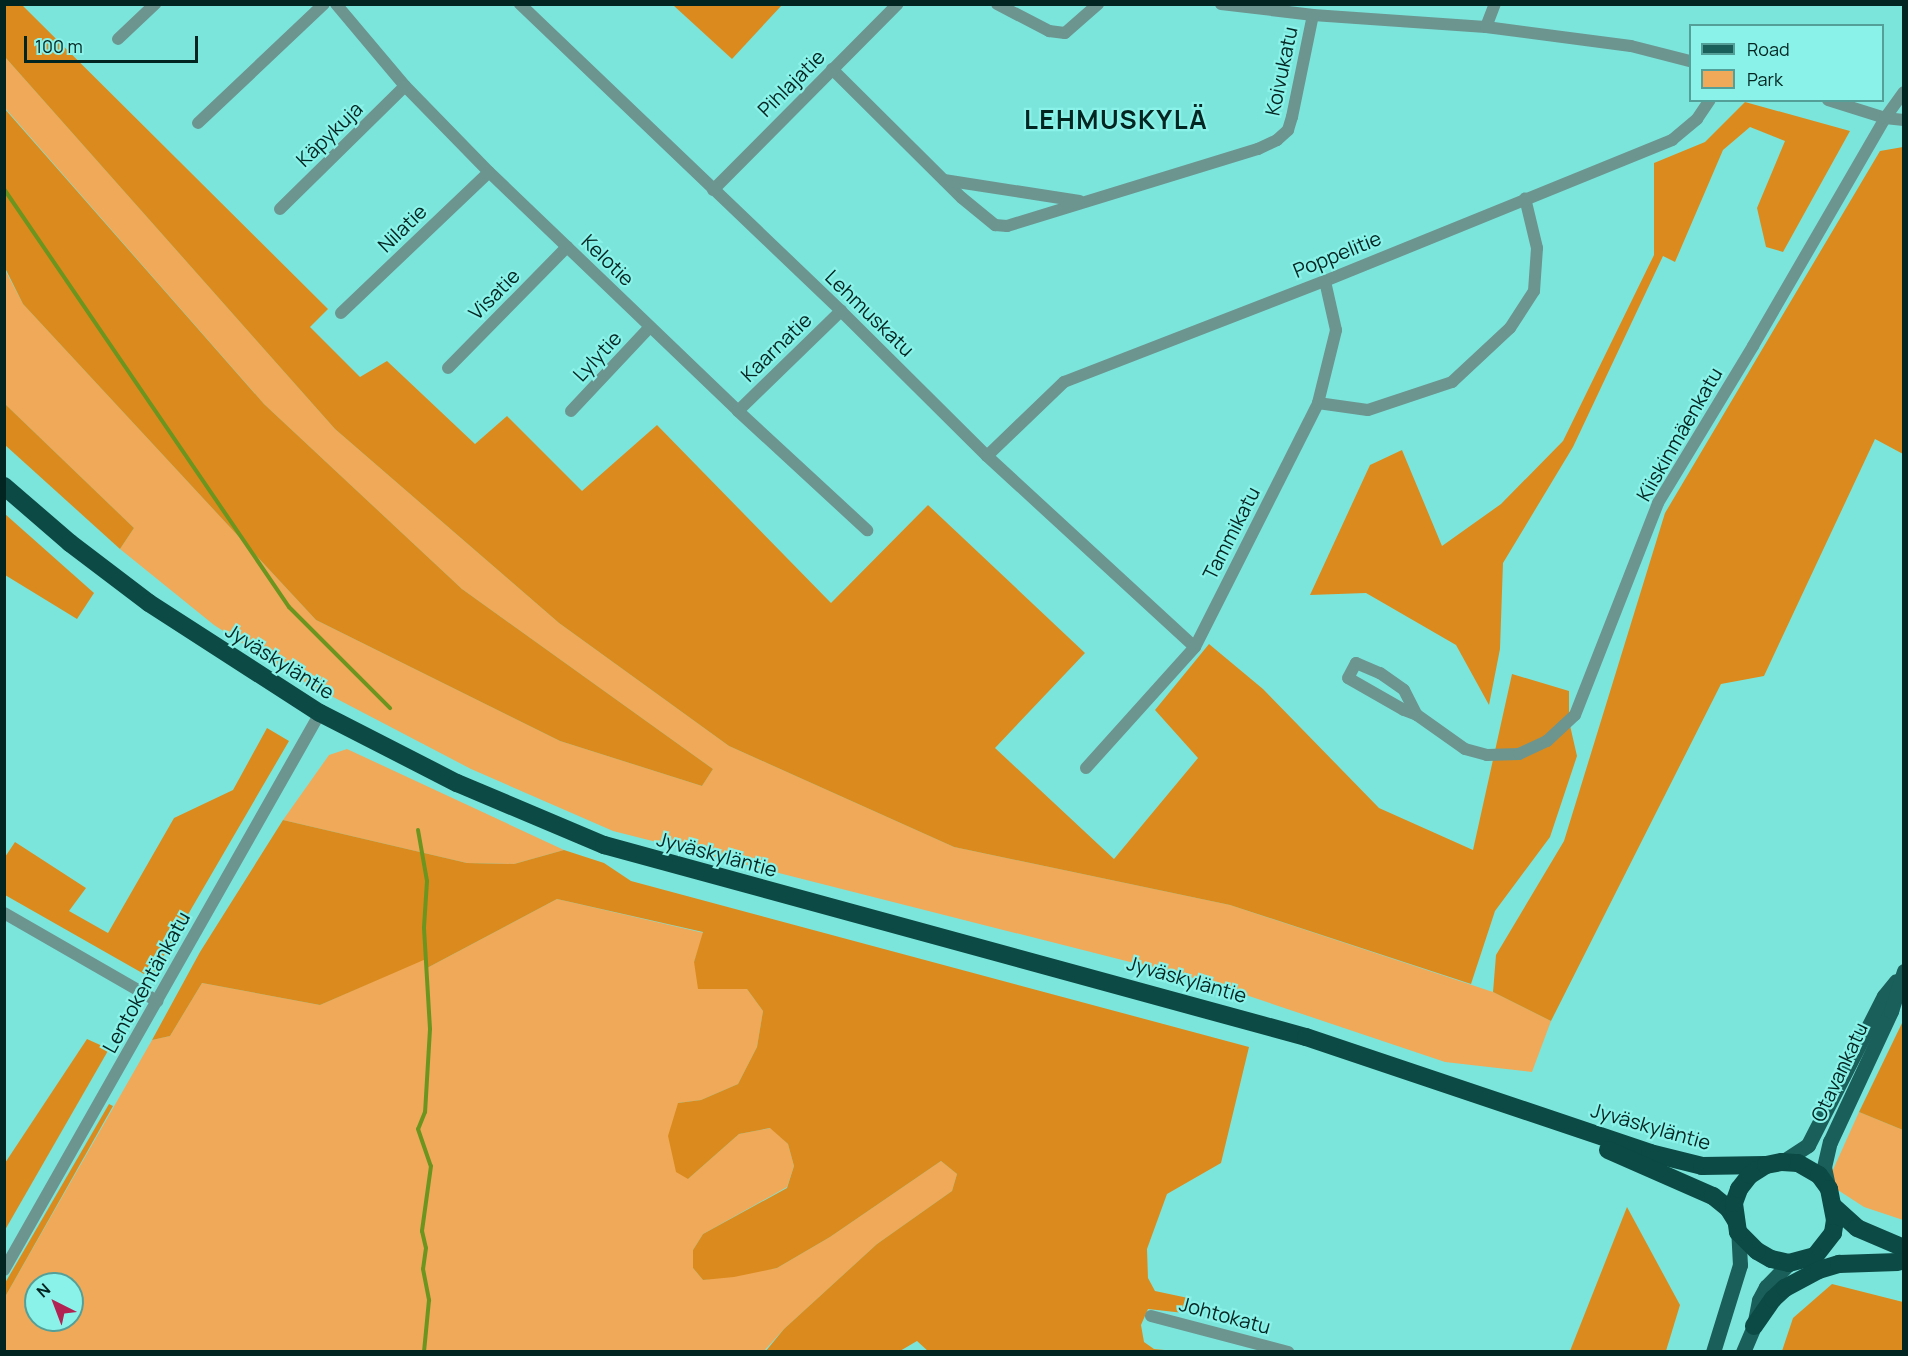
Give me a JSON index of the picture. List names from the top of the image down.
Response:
{
  "streets": {
    "highway": ["Jyväskyläntie"],
    "main road": ["Otavankatu"],
    "street": [
      "Koivukatu",
      "Pihlajatie",
      "Käpykuja",
      "Nilatie",
      "Poppelitie",
      "Kelotie",
      "Visatie",
      "Lehmuskatu",
      "Kaarnatie",
      "Lylytie",
      "Kiiskinmäenkatu",
      "Tammikatu",
      "Lentokentänkatu",
      "Johtokatu"
    ]
  },
  "crossings": [
    ["Koivukatu", "Pihlajatie"],
    ["Pihlajatie", "Lehmuskatu"],
    ["Käpykuja", "Kelotie"],
    ["Nilatie", "Kelotie"],
    ["Poppelitie", "Lehmuskatu"],
    ["Poppelitie", "Tammikatu"],
    ["Kelotie", "Visatie"],
    ["Kelotie", "Kaarnatie"],
    ["Kelotie", "Lylytie"],
    ["Lehmuskatu", "Kaarnatie"],
    ["Lehmuskatu", "Tammikatu"],
    ["Jyväskyläntie", "Lentokentänkatu"],
    ["Jyväskyläntie", "Otavankatu"]
  ],
  "districts": ["LEHMUSKYLÄ"],
  "legend": ["Road", "Park"],
  "scale_bar": "100 m",
  "north": "top left"
}
